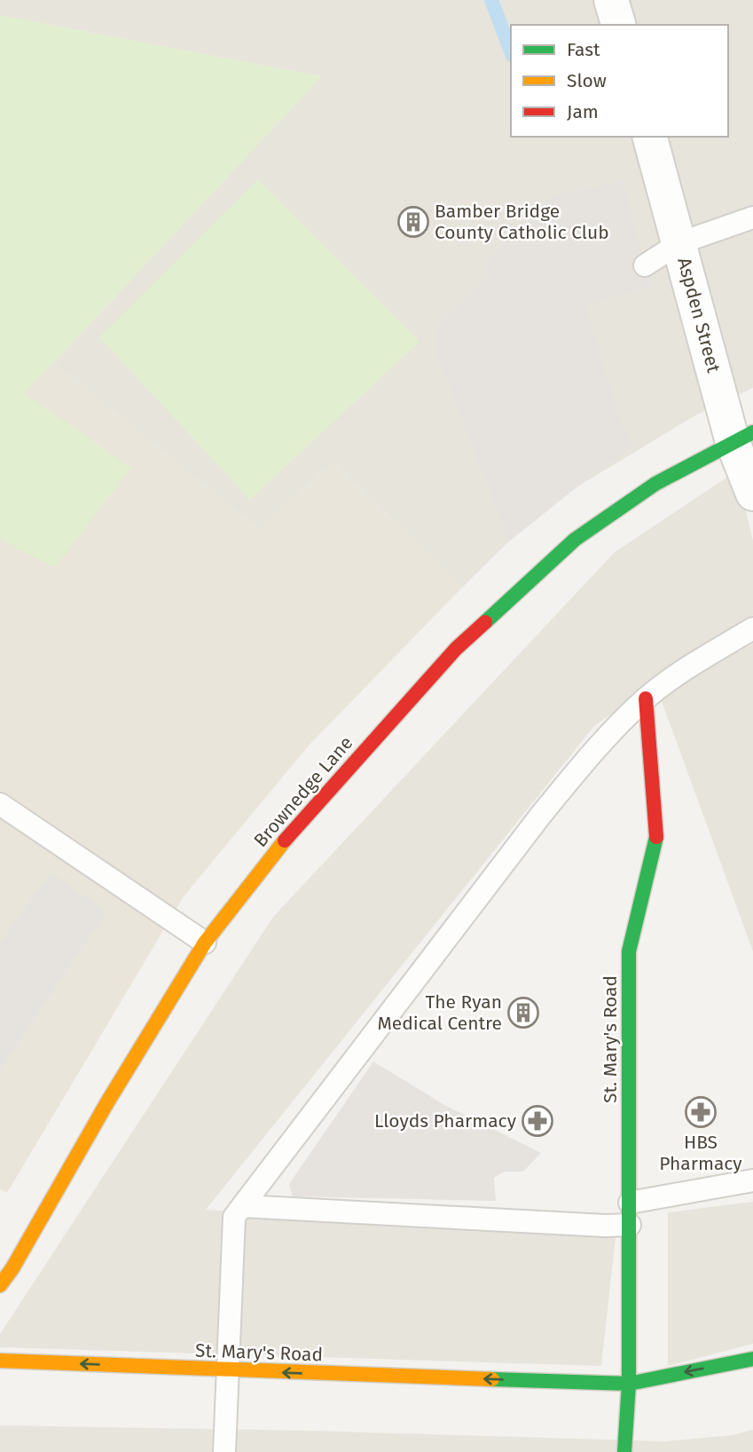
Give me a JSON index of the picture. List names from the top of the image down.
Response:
{
  "streets": {
    "street": ["Aspden Street", "Brownedge Lane", "St. Mary's Road"]
  },
  "crossings": [
    ["Aspden Street", "Brownedge Lane"]
  ],
  "one_way": ["St. Mary's Road"],
  "places": {
    "building": ["Bamber Bridge County Catholic Club", "The Ryan Medical Centre"],
    "pharmacy": ["HBS Pharmacy", "Lloyds Pharmacy"]
  },
  "legend": ["Fast", "Slow", "Jam"]
}
